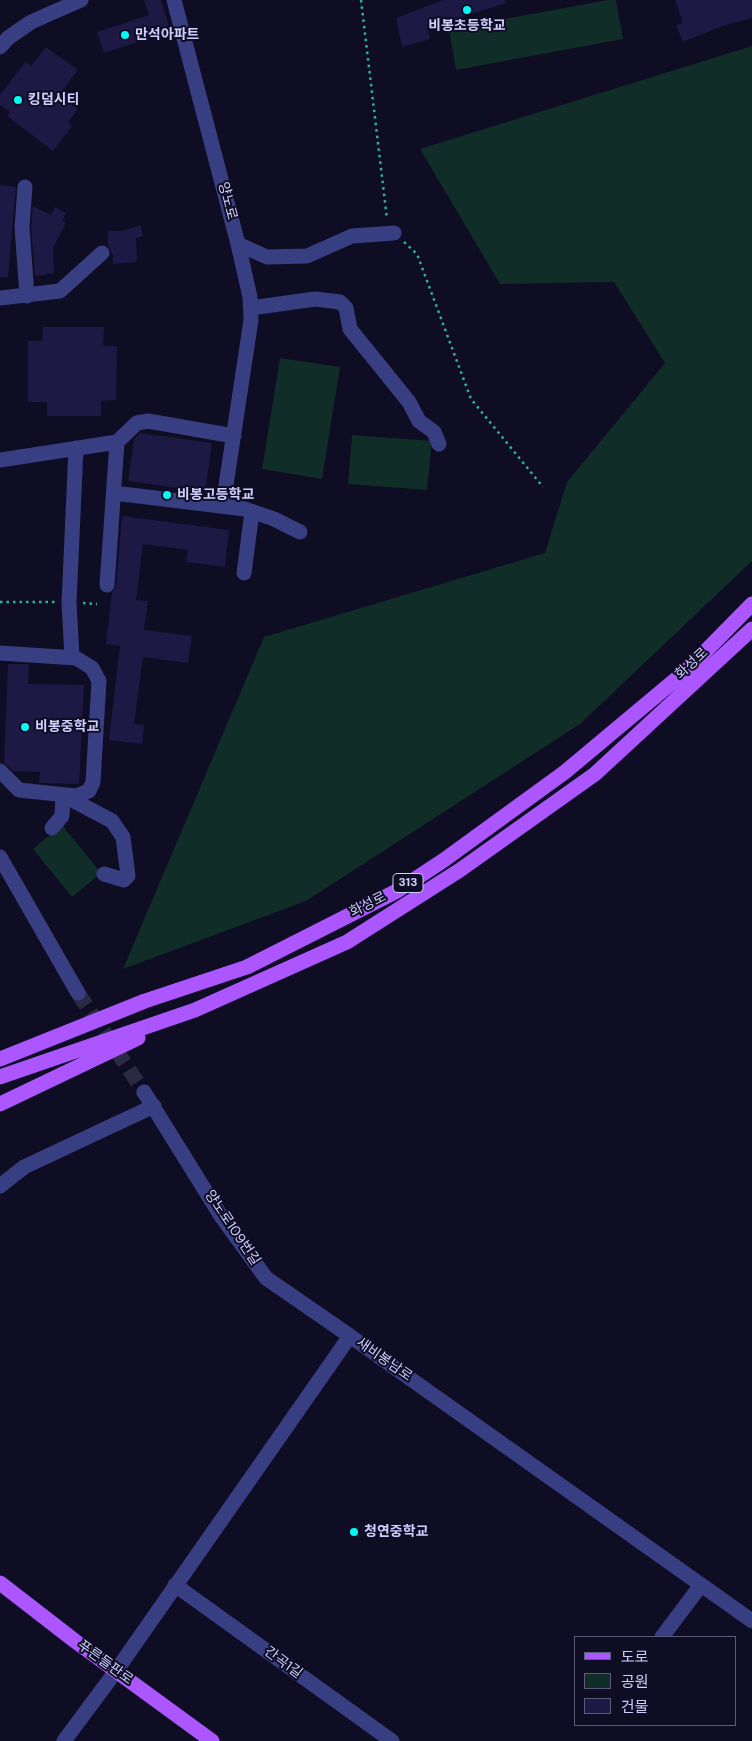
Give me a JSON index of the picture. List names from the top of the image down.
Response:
{
  "streets": {
    "main road": ["화성로", "313", "푸른들판로"],
    "street": [
      "양노로",
      "양노로109번길",
      "새비봉남로",
      "간곡1길"
    ]
  },
  "crossings": [
    ["화성로", "313"],
    ["양노로109번길", "새비봉남로"],
    ["새비봉남로", "푸른들판로"],
    ["새비봉남로", "간곡1길"]
  ],
  "places": [
    "비봉초등학교",
    "만석아파트",
    "킹덤시티",
    "비봉고등학교",
    "비봉중학교",
    "청연중학교"
  ],
  "legend": ["도로", "공원", "건물"]
}
